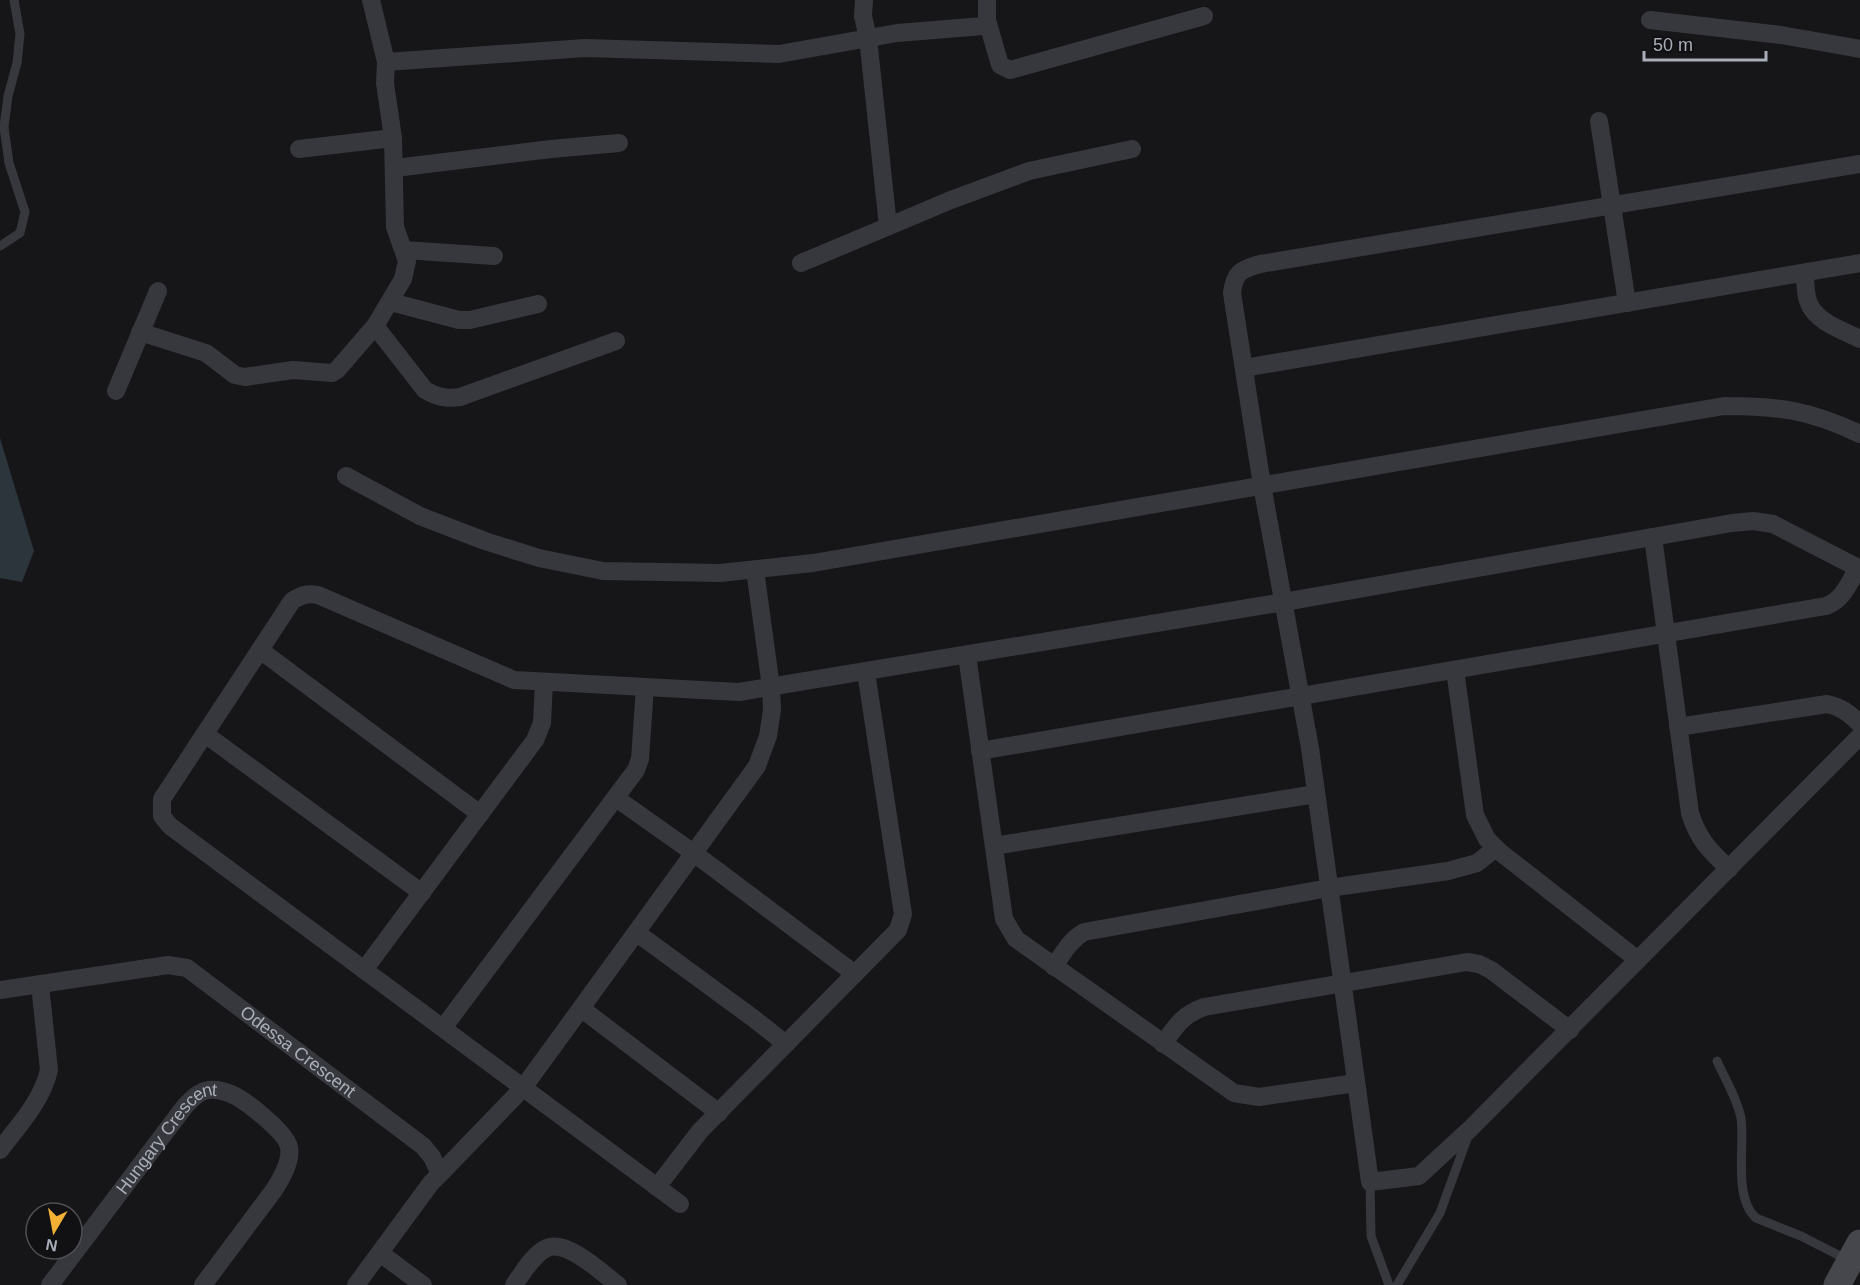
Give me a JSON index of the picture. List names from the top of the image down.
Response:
{
  "streets": {
    "street": ["Odessa Crescent", "Hungary Crescent"]
  },
  "scale_bar": "50 m",
  "north": "bottom"
}
